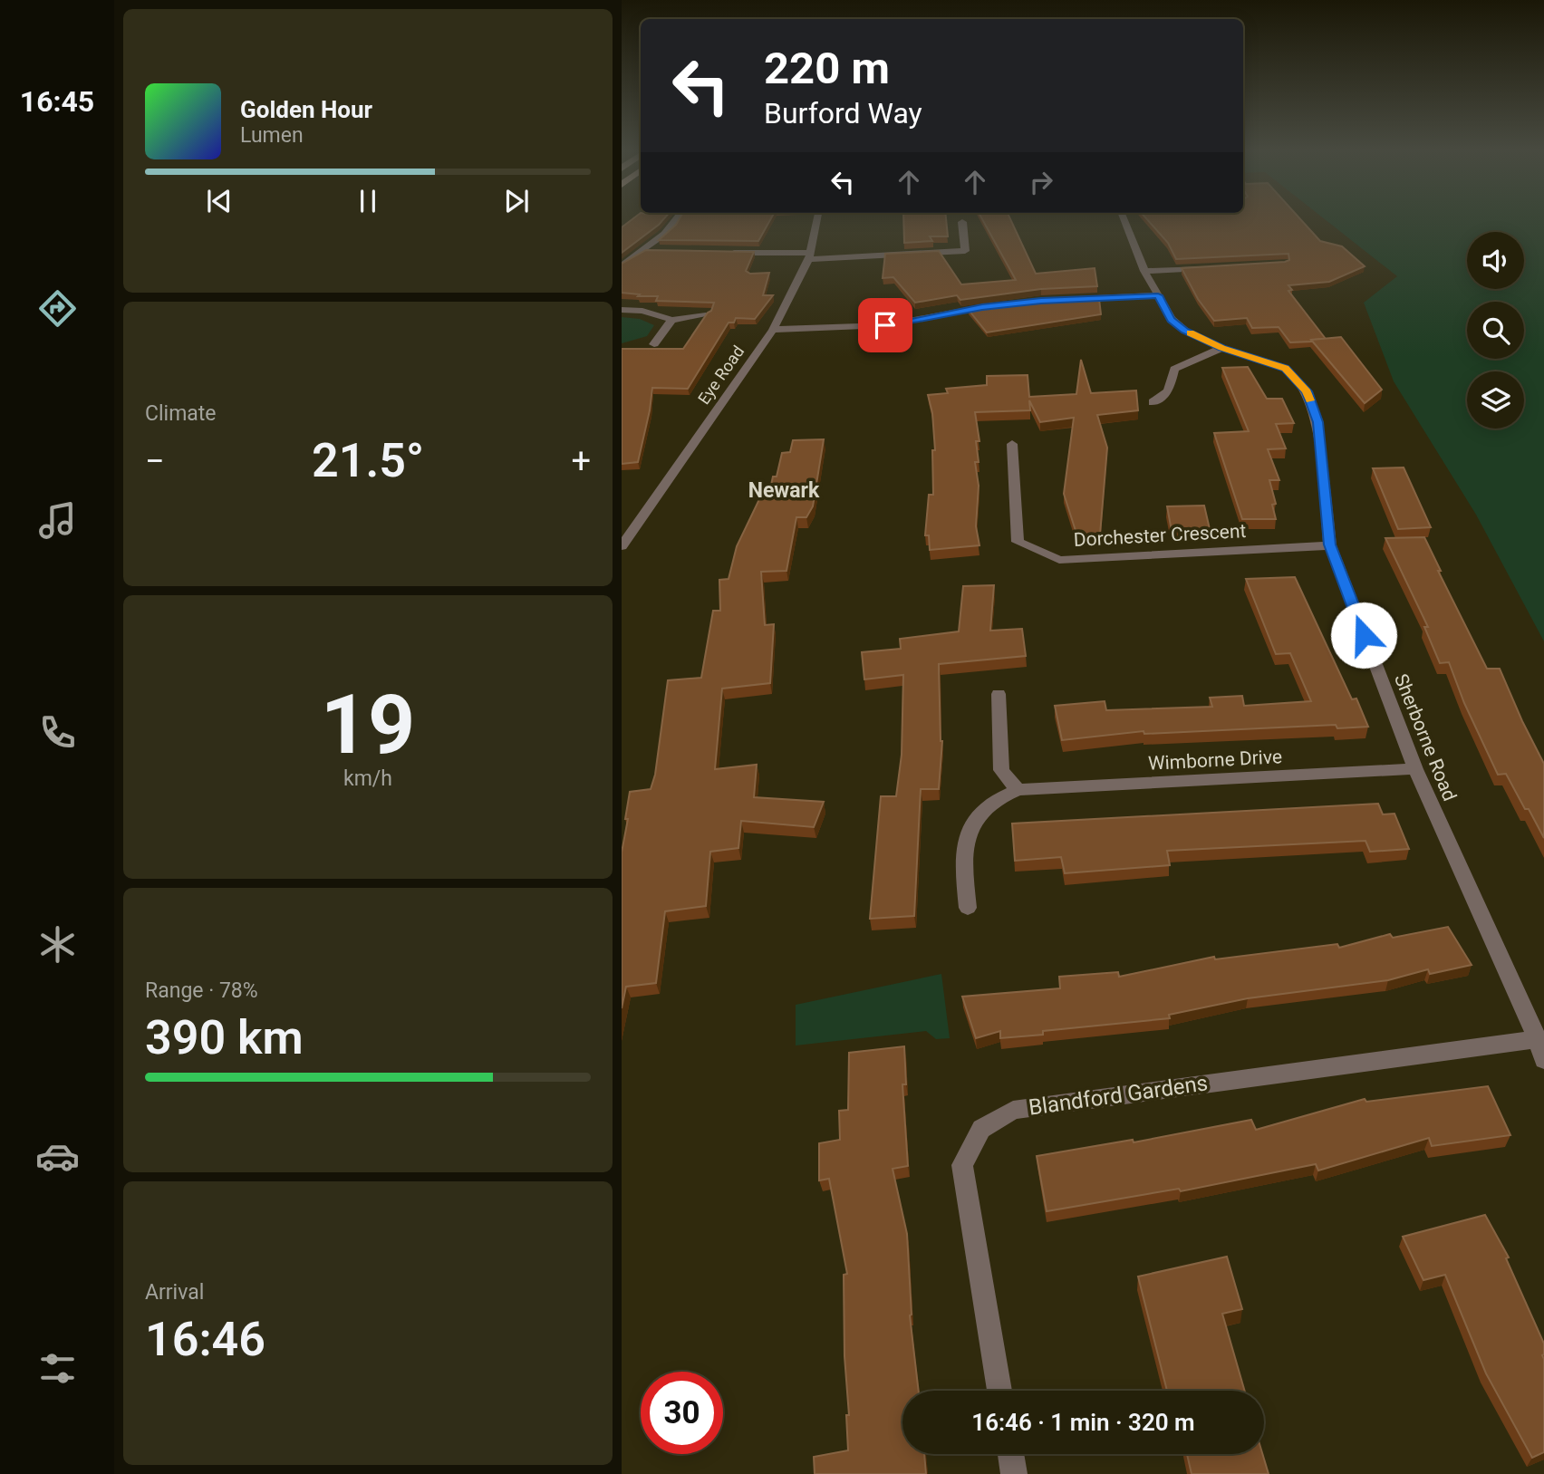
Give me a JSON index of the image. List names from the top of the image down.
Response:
{
  "streets": {
    "street": [
      "Eye Road",
      "Dorchester Crescent",
      "Sherborne Road",
      "Wimborne Drive",
      "Blandford Gardens"
    ]
  },
  "crossings": [
    ["Dorchester Crescent", "Sherborne Road"],
    ["Sherborne Road", "Wimborne Drive"],
    ["Sherborne Road", "Blandford Gardens"]
  ],
  "districts": ["Newark"],
  "page": {
    "tabs": "16:45",
    "turn": ["220 m", "Burford Way"],
    "song": ["Golden Hour", "Lumen"],
    "tile": [
      "Climate",
      ["19", "km/h"],
      ["Range · 78%", "390 km"],
      ["Arrival", "16:46"]
    ],
    "heat": ["−", "21.5°", "+"],
    "limit": "30",
    "trip": "16:46 · 1 min · 320 m"
  }
}
